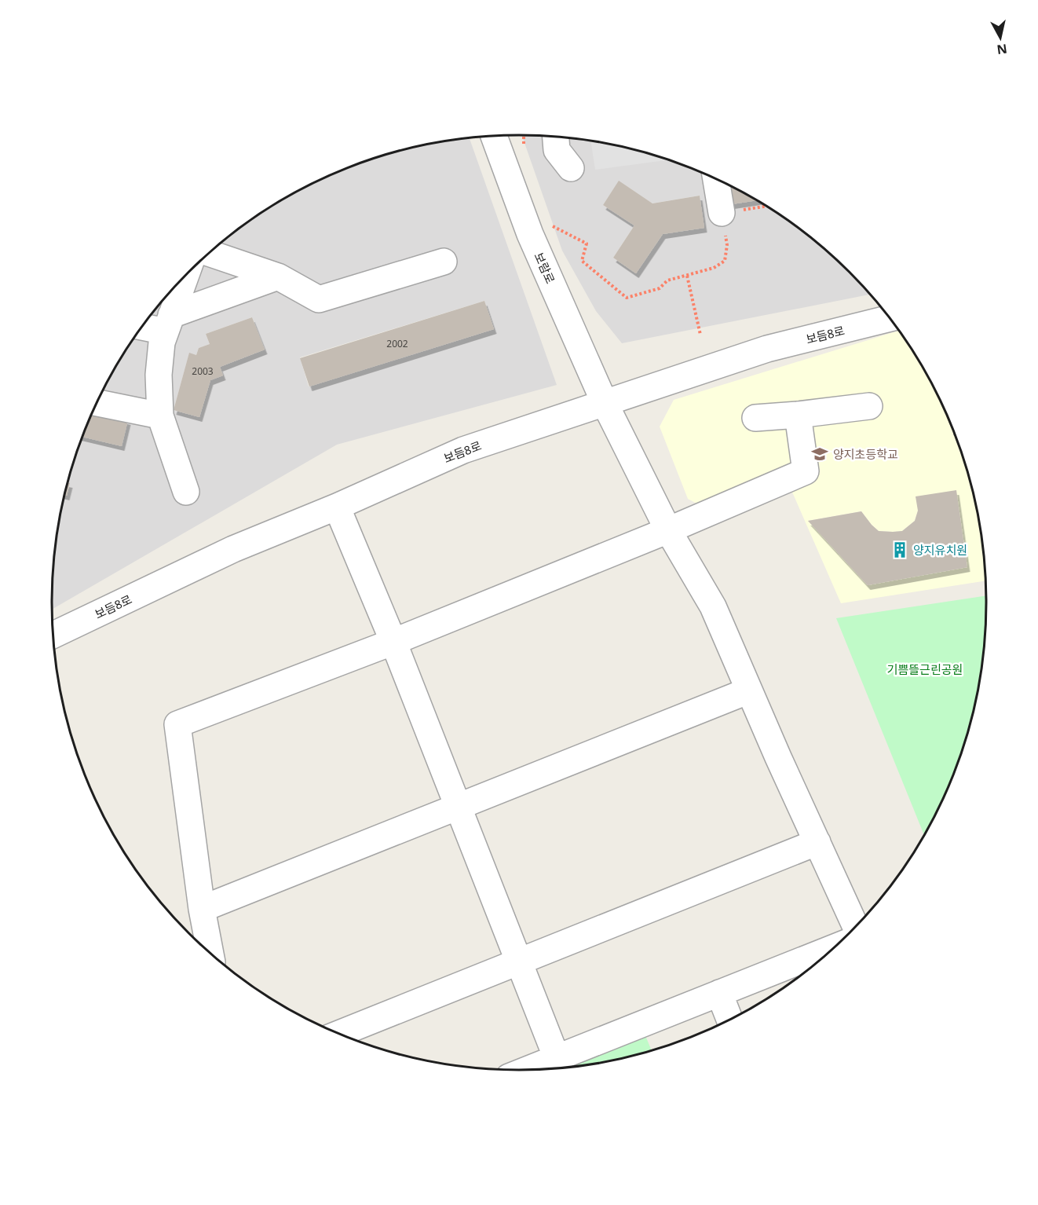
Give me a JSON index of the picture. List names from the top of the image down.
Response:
{
  "streets": {
    "street": ["보람로", "보듬8로"]
  },
  "crossings": [
    ["보람로", "보듬8로"]
  ],
  "parks": ["기쁨뜰근린공원"],
  "places": {
    "school or university": ["양지초등학교"],
    "building": ["양지유치원"]
  },
  "house_numbers": ["2002", "2003"],
  "north": "bottom"
}
